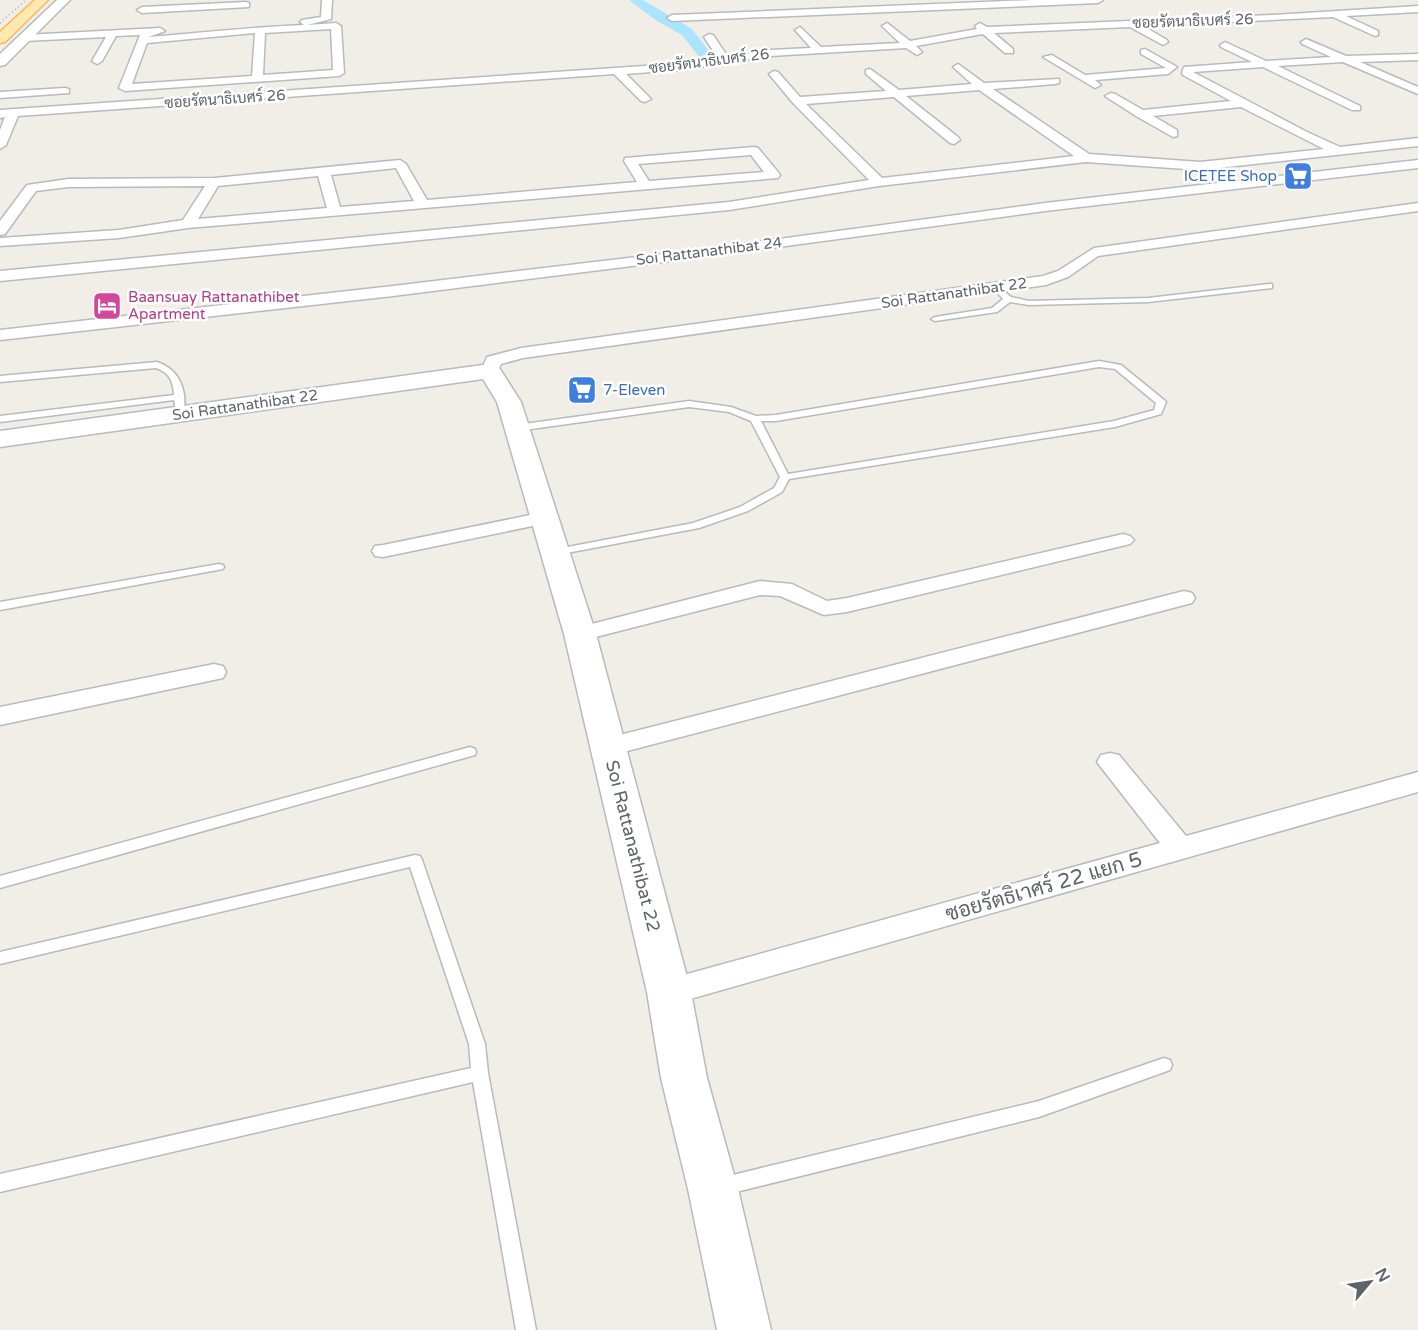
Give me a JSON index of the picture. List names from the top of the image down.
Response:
{
  "streets": {
    "street": [
      "ซอยรัตนาธิเบศร์ 26",
      "Soi Rattanathibat 24",
      "Soi Rattanathibat 22",
      "ซอยรัตธิเาศร์ 22 แยก 5"
    ]
  },
  "crossings": [
    ["Soi Rattanathibat 22", "ซอยรัตธิเาศร์ 22 แยก 5"]
  ],
  "places": {
    "supermarket": ["ICETEE Shop", "7-Eleven"],
    "hotel": ["Baansuay Rattanathibet Apartment"]
  },
  "north": "top right"
}
